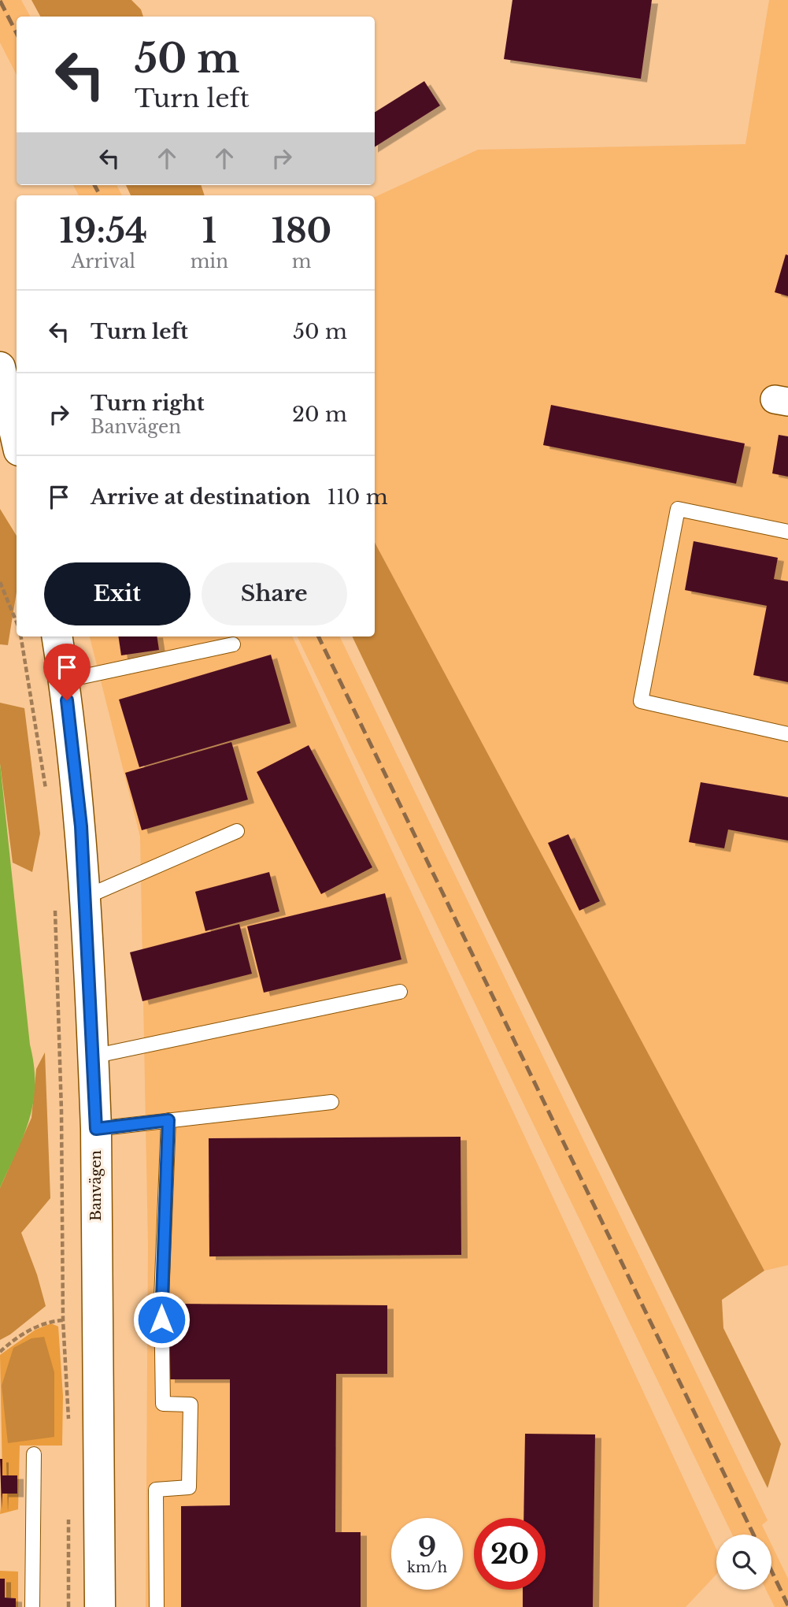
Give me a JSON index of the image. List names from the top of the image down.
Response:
{
  "streets": {
    "street": ["Banvägen"]
  },
  "page": {
    "turn": ["50 m", "Turn left"],
    "eta": [
      "19:54",
      "Arrival",
      "1",
      "min",
      "180",
      "m"
    ],
    "list": [
      {
        "name": "Turn left",
        "value": "50 m"
      },
      {
        "name": "Turn right",
        "note": "Banvägen",
        "value": "20 m"
      },
      {
        "name": "Arrive at destination",
        "value": "110 m"
      }
    ],
    "buttons": ["Exit", "Share"],
    "speed": "9 km/h",
    "limit": "20"
  }
}
